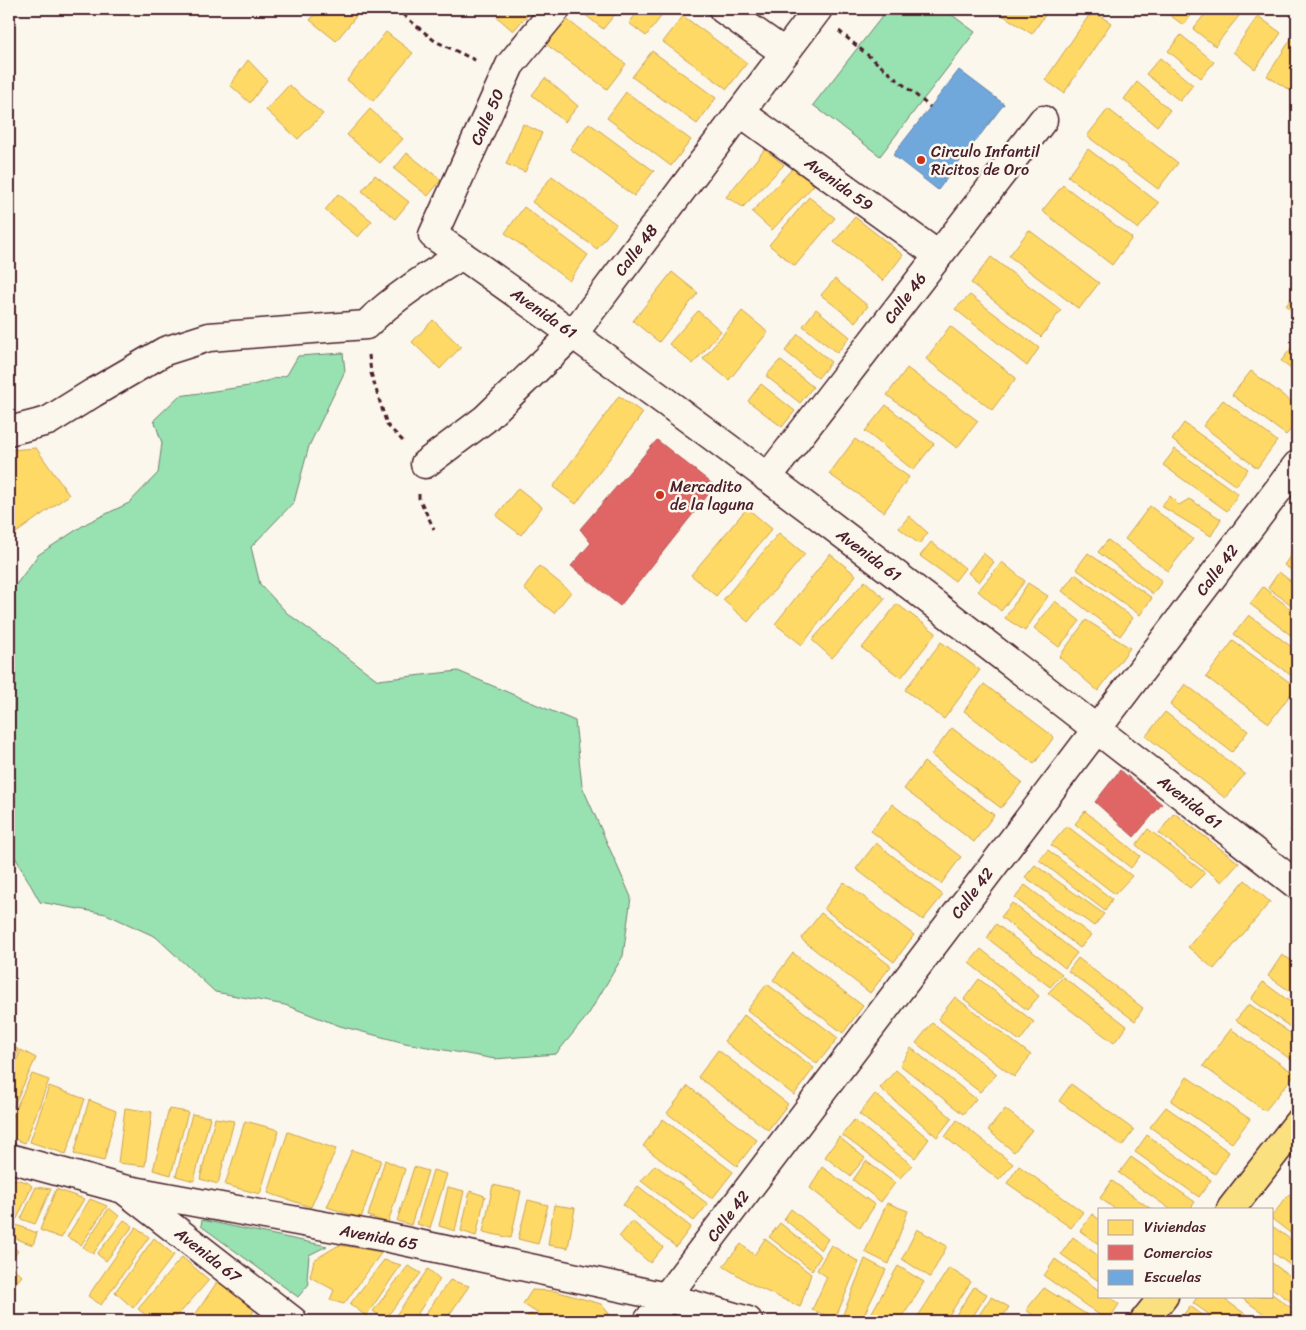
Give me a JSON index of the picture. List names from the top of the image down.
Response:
{
  "streets": {
    "street": [
      "Calle 50",
      "Avenida 59",
      "Calle 48",
      "Calle 46",
      "Avenida 61",
      "Calle 42",
      "Avenida 65",
      "Avenida 67"
    ]
  },
  "crossings": [
    ["Calle 50", "Avenida 61"],
    ["Avenida 59", "Calle 48"],
    ["Avenida 59", "Calle 46"],
    ["Calle 48", "Avenida 61"],
    ["Calle 46", "Avenida 61"],
    ["Avenida 61", "Calle 42"],
    ["Calle 42", "Avenida 65"],
    ["Avenida 65", "Avenida 67"]
  ],
  "places": ["Circulo Infantil Ricitos de Oro", "Mercadito de la laguna"],
  "legend": ["Viviendas", "Comercios", "Escuelas"]
}
